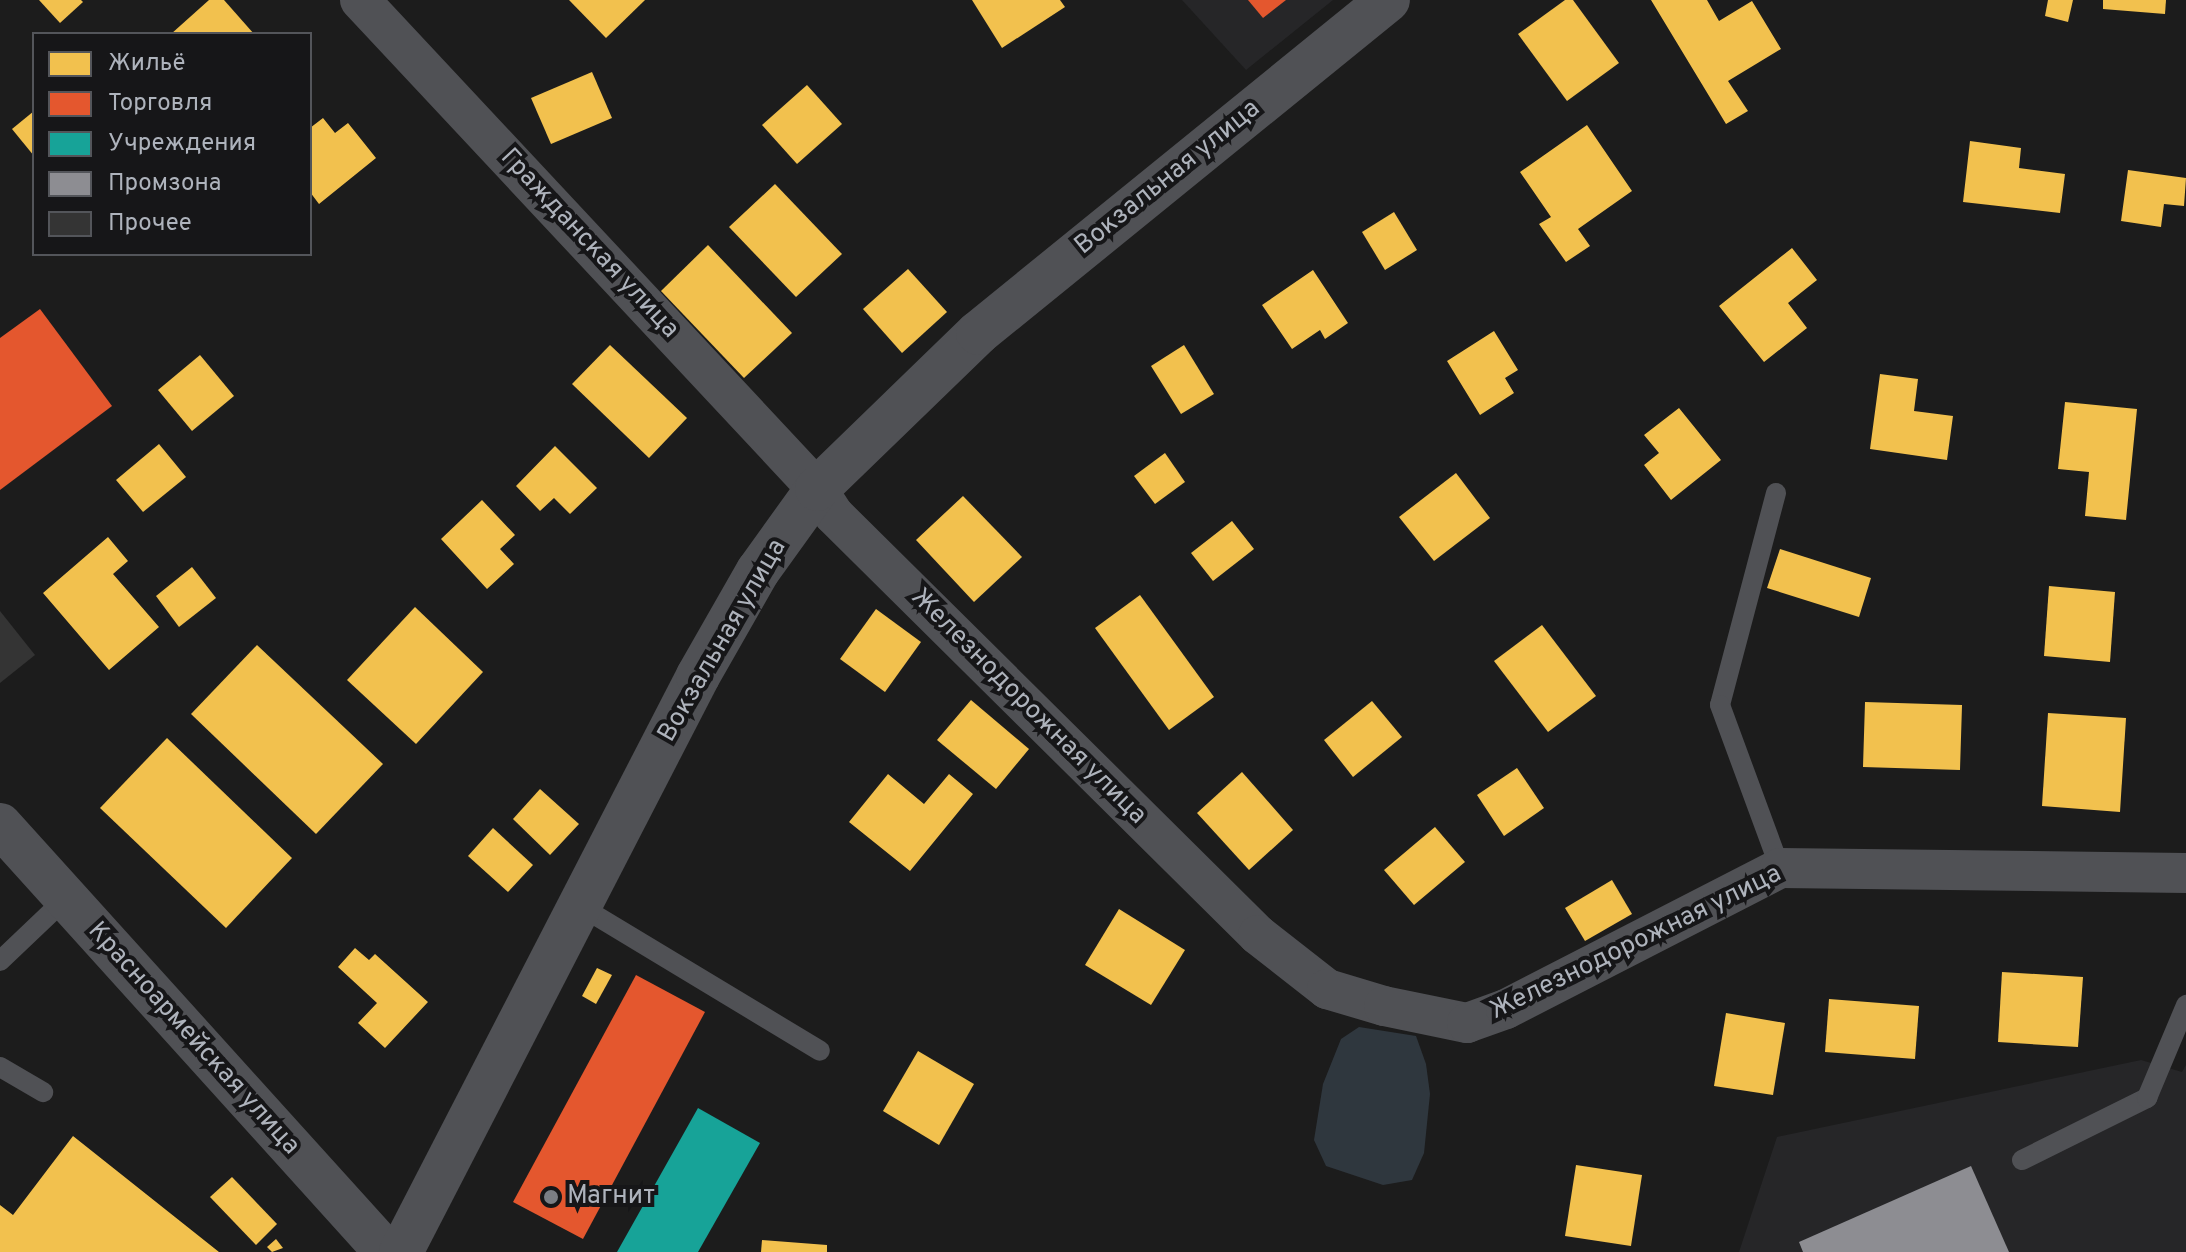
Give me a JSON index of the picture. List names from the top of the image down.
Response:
{
  "streets": {
    "street": [
      "Вокзальная улица",
      "Гражданская улица",
      "Железнодорожная улица",
      "Красноармейская улица"
    ]
  },
  "crossings": [
    ["Вокзальная улица", "Гражданская улица"],
    ["Вокзальная улица", "Железнодорожная улица"],
    ["Гражданская улица", "Железнодорожная улица"]
  ],
  "places": ["Магнит"],
  "legend": [
    "Жильё",
    "Торговля",
    "Учреждения",
    "Промзона",
    "Прочее"
  ]
}
